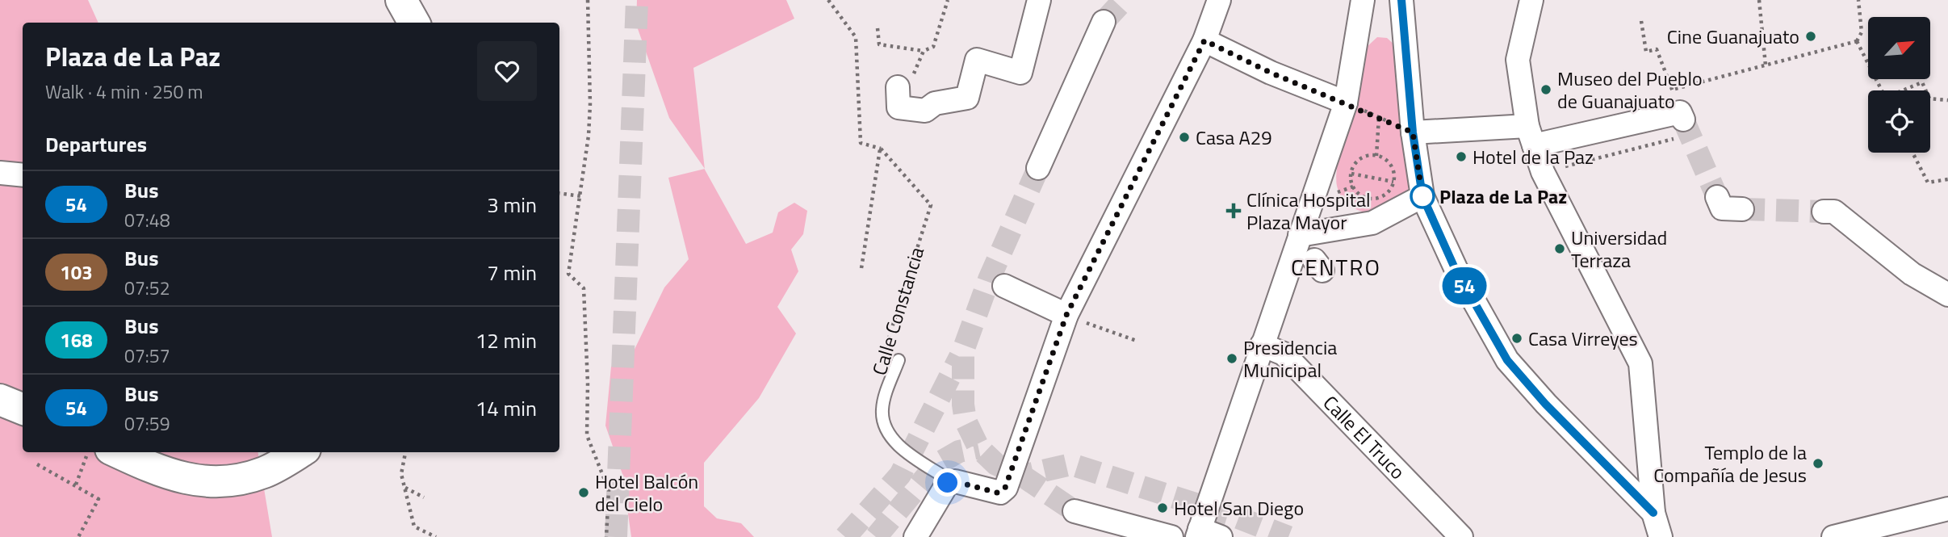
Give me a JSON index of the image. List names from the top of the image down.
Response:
{
  "streets": {
    "street": ["Calle El Truco"],
    "path": ["Calle Constancia"]
  },
  "districts": ["CENTRO"],
  "places": {
    "other": [
      "Cine Guanajuato",
      "Museo del Pueblo de Guanajuato",
      "Casa A29",
      "Hotel de la Paz",
      "Plaza de La Paz",
      "Universidad Terraza",
      "Casa Virreyes",
      "Presidencia Municipal",
      "Templo de la Compañía de Jesus",
      "Hotel Balcón del Cielo",
      "Hotel San Diego"
    ],
    "health": ["Clínica Hospital Plaza Mayor"]
  },
  "lines": ["bus line 54"],
  "north": "top right",
  "page": {
    "on_map": "54",
    "heading": [
      ["Plaza de La Paz", "Walk · 4 min · 250 m"],
      "Departures"
    ],
    "list": [
      {
        "mark": "54",
        "name": "Bus",
        "note": "07:48",
        "value": "3 min"
      },
      {
        "mark": "103",
        "name": "Bus",
        "note": "07:52",
        "value": "7 min"
      },
      {
        "mark": "168",
        "name": "Bus",
        "note": "07:57",
        "value": "12 min"
      },
      {
        "mark": "54",
        "name": "Bus",
        "note": "07:59",
        "value": "14 min"
      }
    ]
  }
}
